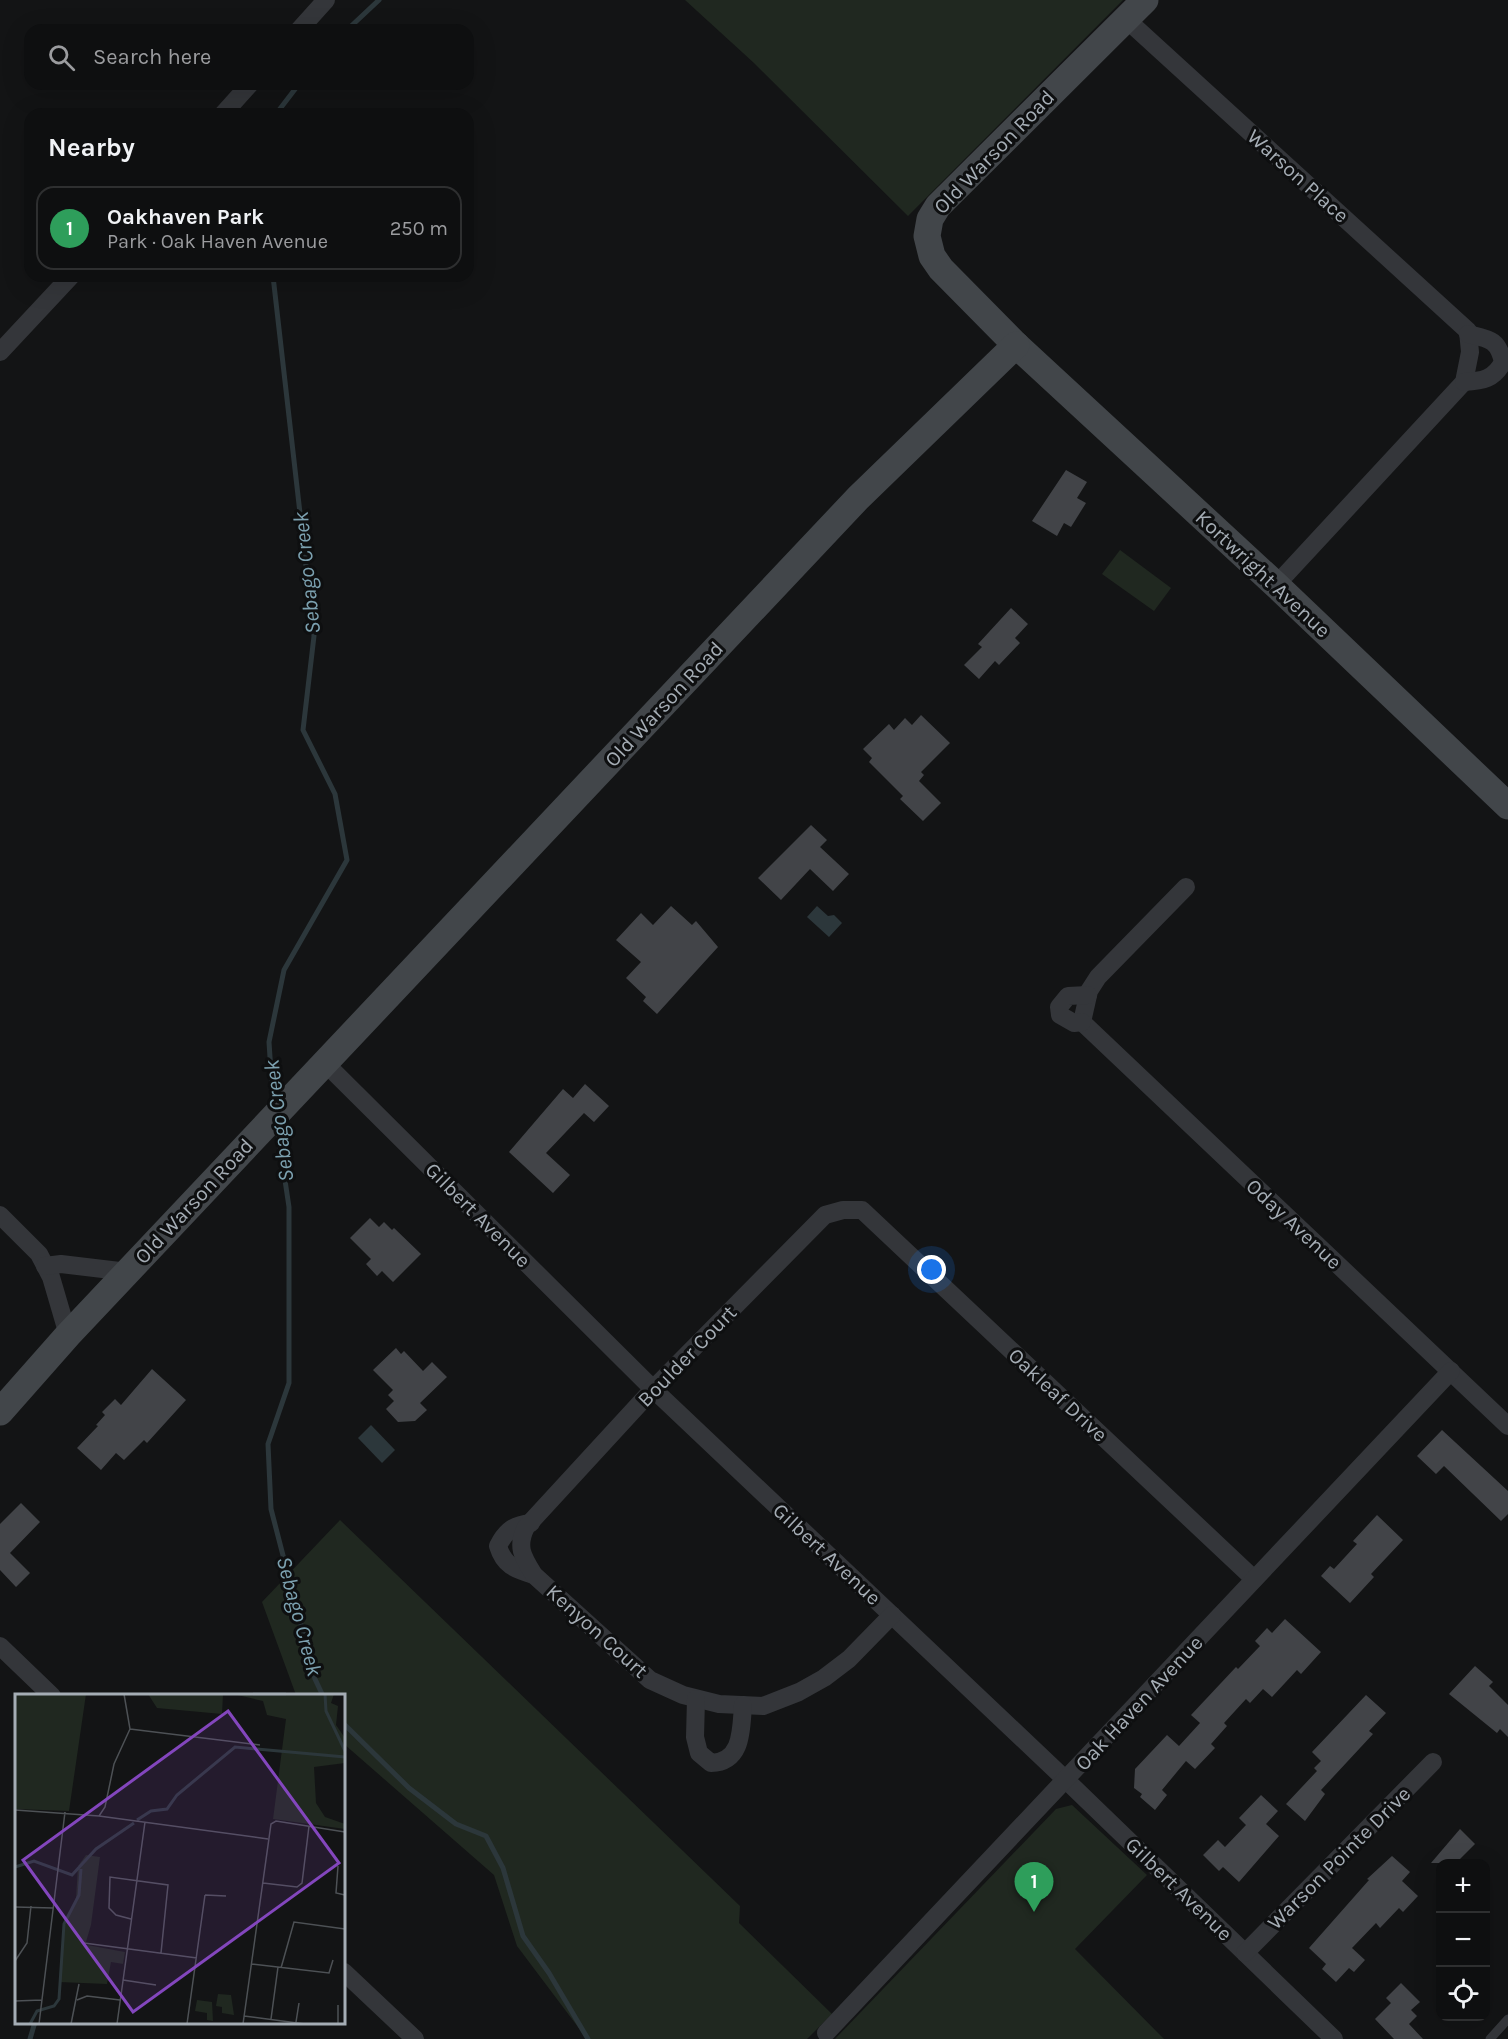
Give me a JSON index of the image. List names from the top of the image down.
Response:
{
  "streets": {
    "street": [
      "Old Warson Road",
      "Warson Place",
      "Kortwright Avenue",
      "Gilbert Avenue",
      "Oday Avenue",
      "Boulder Court",
      "Oakleaf Drive",
      "Kenyon Court",
      "Oak Haven Avenue",
      "Warson Pointe Drive"
    ]
  },
  "crossings": [
    ["Old Warson Road", "Warson Place"],
    ["Old Warson Road", "Kortwright Avenue"],
    ["Old Warson Road", "Gilbert Avenue"],
    ["Gilbert Avenue", "Boulder Court"],
    ["Gilbert Avenue", "Kenyon Court"],
    ["Gilbert Avenue", "Oak Haven Avenue"],
    ["Gilbert Avenue", "Warson Pointe Drive"],
    ["Oday Avenue", "Oak Haven Avenue"],
    ["Boulder Court", "Oakleaf Drive"],
    ["Boulder Court", "Kenyon Court"],
    ["Oakleaf Drive", "Oak Haven Avenue"]
  ],
  "water": ["Sebago Creek"],
  "page": {
    "search": "Search here",
    "heading": "Nearby",
    "list": [
      {
        "mark": "1",
        "name": "Oakhaven Park",
        "note": "Park · Oak Haven Avenue",
        "value": "250 m"
      }
    ],
    "map_buttons": ["+", "−"],
    "pins": "1"
  }
}
